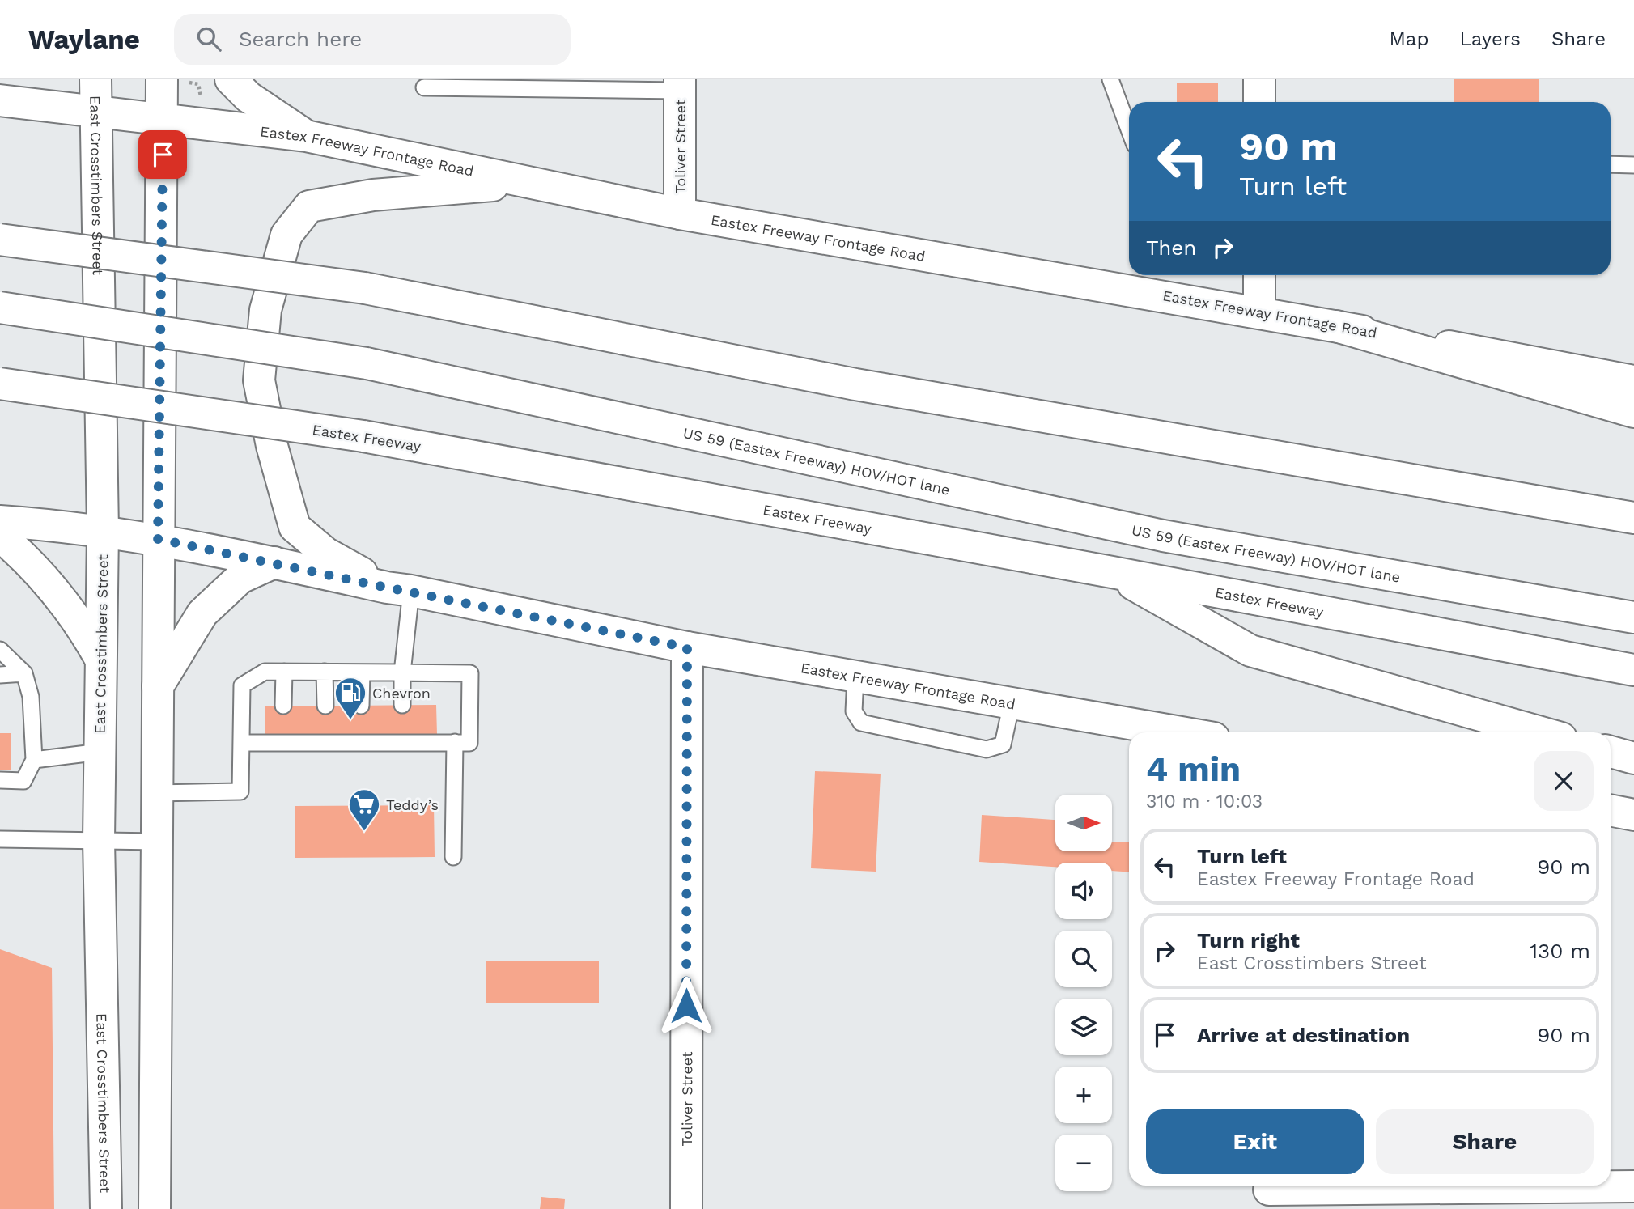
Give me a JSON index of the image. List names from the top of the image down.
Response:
{
  "streets": {
    "main road": [
      "Toliver Street",
      "Eastex Freeway Frontage Road",
      "East Crosstimbers Street",
      "Eastex Freeway",
      "US 59 (Eastex Freeway) HOV/HOT lane"
    ]
  },
  "crossings": [
    ["Toliver Street", "Eastex Freeway Frontage Road"],
    ["Eastex Freeway Frontage Road", "East Crosstimbers Street"]
  ],
  "places": {
    "fuel station": ["Chevron"],
    "supermarket": ["Teddy’s"]
  },
  "north": "right",
  "page": {
    "header": "Waylane",
    "search": "Search here",
    "nav": ["Map", "Layers", "Share"],
    "turn": ["90 m", "Turn left"],
    "then": "Then",
    "heading": ["4 min", "310 m · 10:03"],
    "map_buttons": ["+", "−"],
    "list": [
      {
        "name": "Turn left",
        "note": "Eastex Freeway Frontage Road",
        "value": "90 m"
      },
      {
        "name": "Turn right",
        "note": "East Crosstimbers Street",
        "value": "130 m"
      },
      {
        "name": "Arrive at destination",
        "value": "90 m"
      }
    ],
    "buttons": ["Exit", "Share"]
  }
}
